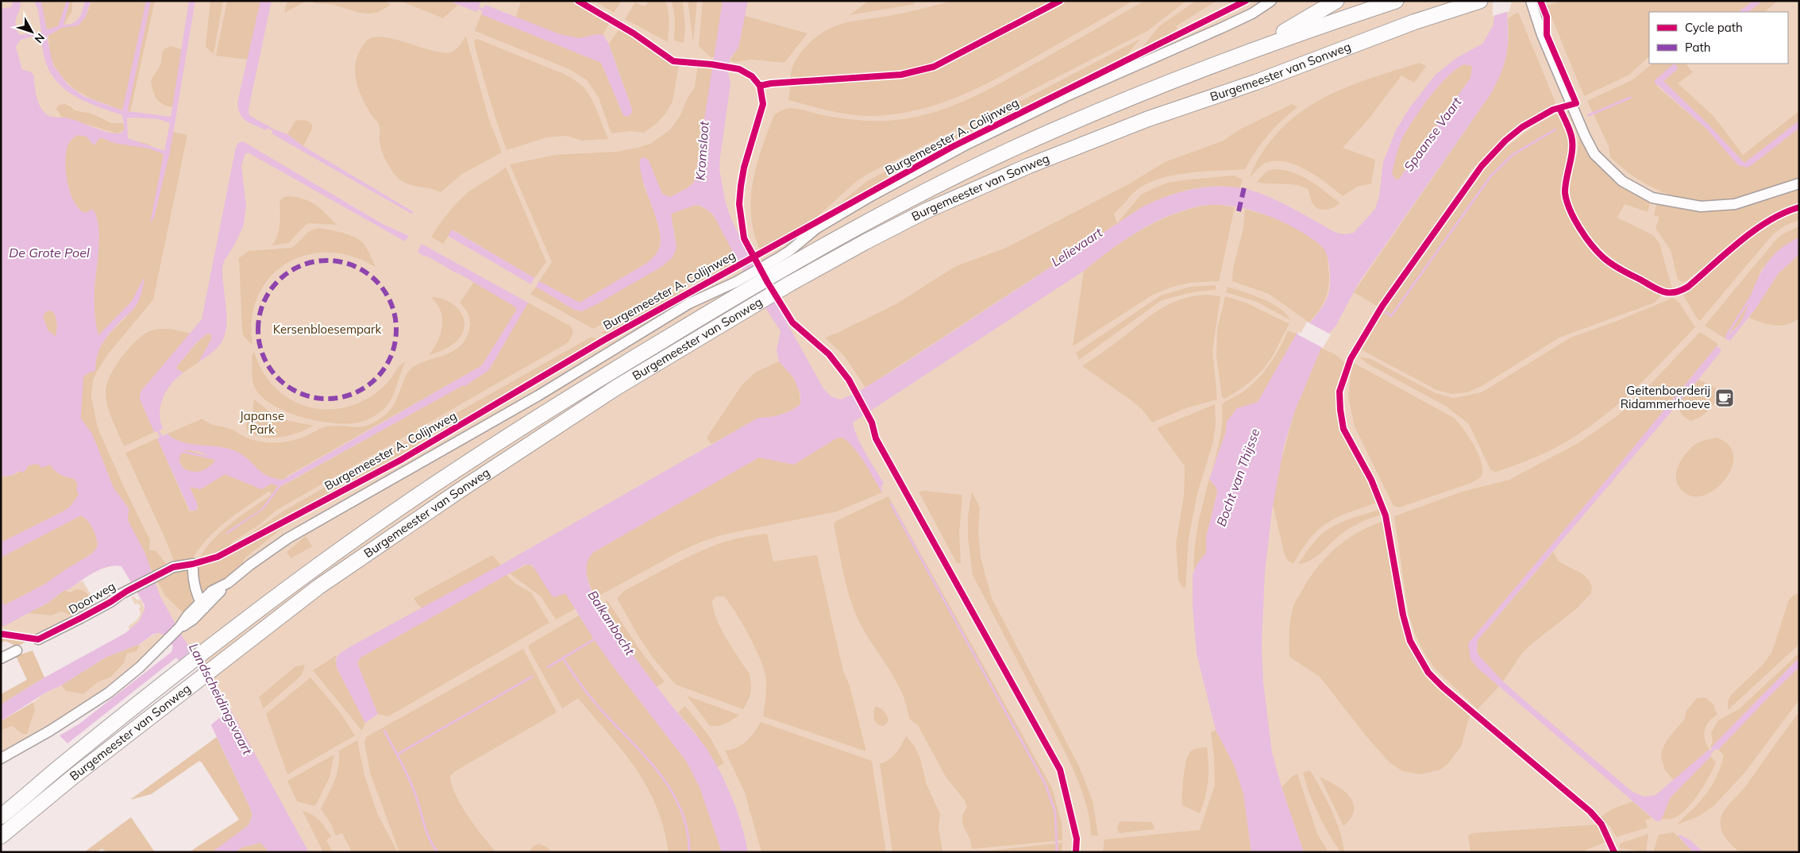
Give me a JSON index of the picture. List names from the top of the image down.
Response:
{
  "streets": {
    "highway": ["Burgemeester van Sonweg"],
    "street": ["Burgemeester A. Colijnweg", "Doorweg"]
  },
  "crossings": [
    ["Burgemeester van Sonweg", "Burgemeester A. Colijnweg"],
    ["Burgemeester A. Colijnweg", "Doorweg"]
  ],
  "water": [
    "Spaanse Vaart",
    "Kromsloot",
    "Lelievaart",
    "De Grote Poel",
    "Bocht van Thijsse",
    "Balkanbocht",
    "Landscheidingsvaart"
  ],
  "parks": ["Kersenbloesempark", "Japanse Park"],
  "places": {
    "cafe": ["Geitenboerderij Ridammerhoeve"]
  },
  "legend": ["Cycle path", "Path"],
  "north": "bottom right"
}
